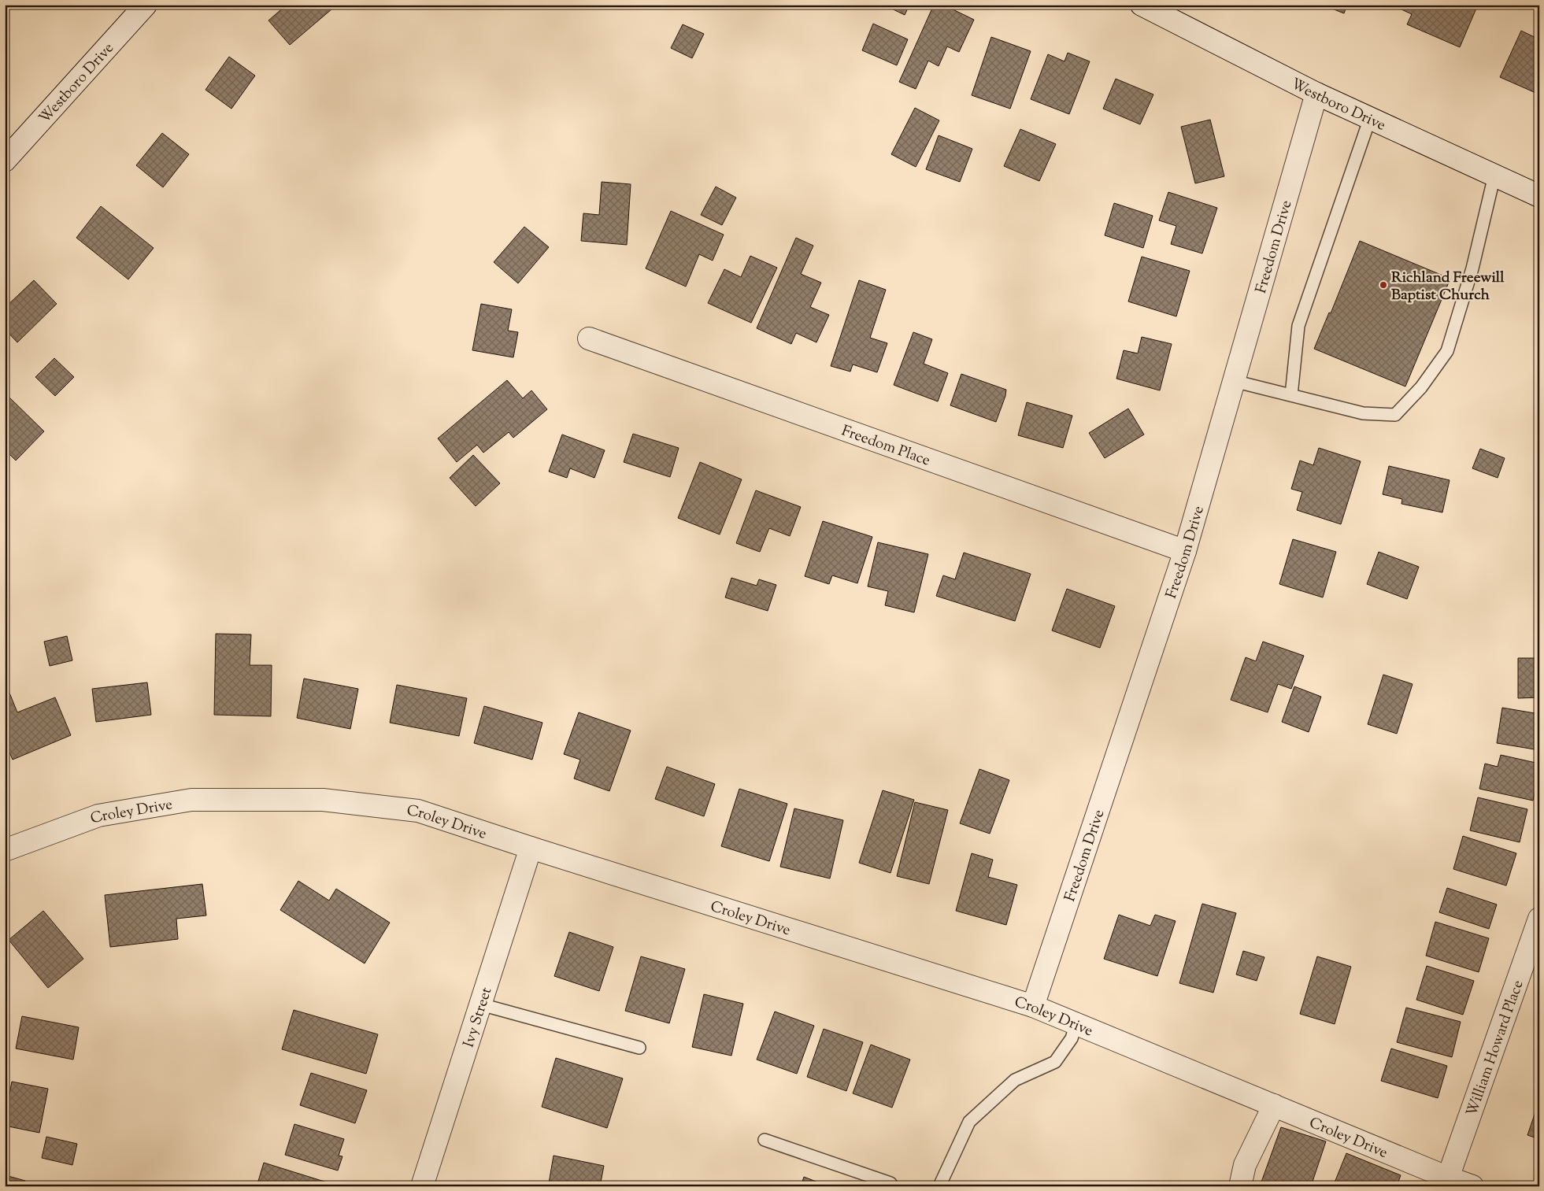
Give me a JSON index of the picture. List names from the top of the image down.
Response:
{
  "streets": {
    "street": [
      "Westboro Drive",
      "Freedom Drive",
      "Freedom Place",
      "Croley Drive",
      "Ivy Street",
      "William Howard Place"
    ]
  },
  "crossings": [
    ["Westboro Drive", "Freedom Drive"],
    ["Freedom Drive", "Freedom Place"],
    ["Freedom Drive", "Croley Drive"],
    ["Croley Drive", "Ivy Street"],
    ["Croley Drive", "William Howard Place"]
  ],
  "places": ["Richland Freewill Baptist Church"]
}
